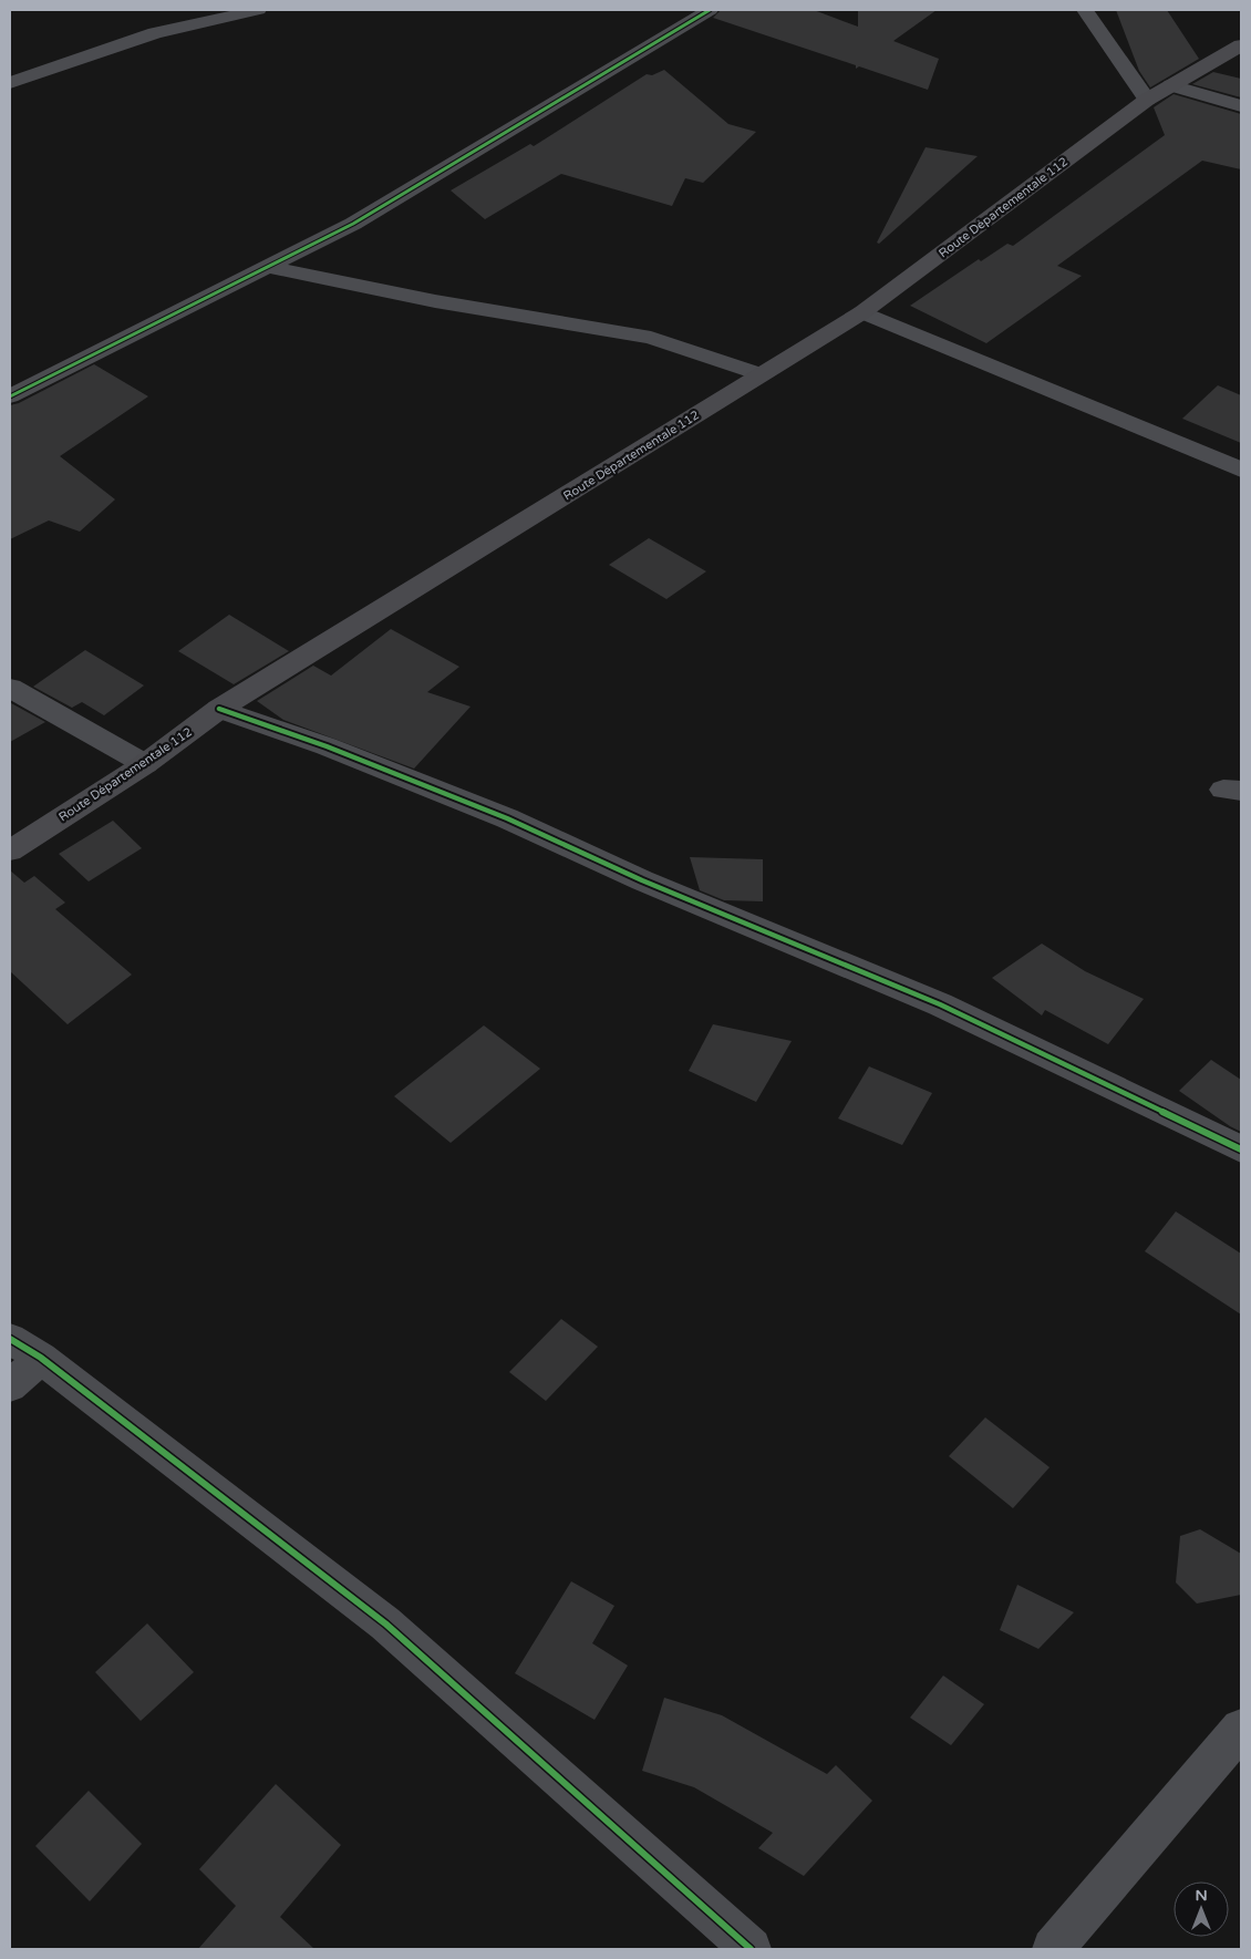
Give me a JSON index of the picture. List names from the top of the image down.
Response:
{
  "streets": {
    "main road": ["Route Départementale 112"]
  },
  "north": "top"
}
